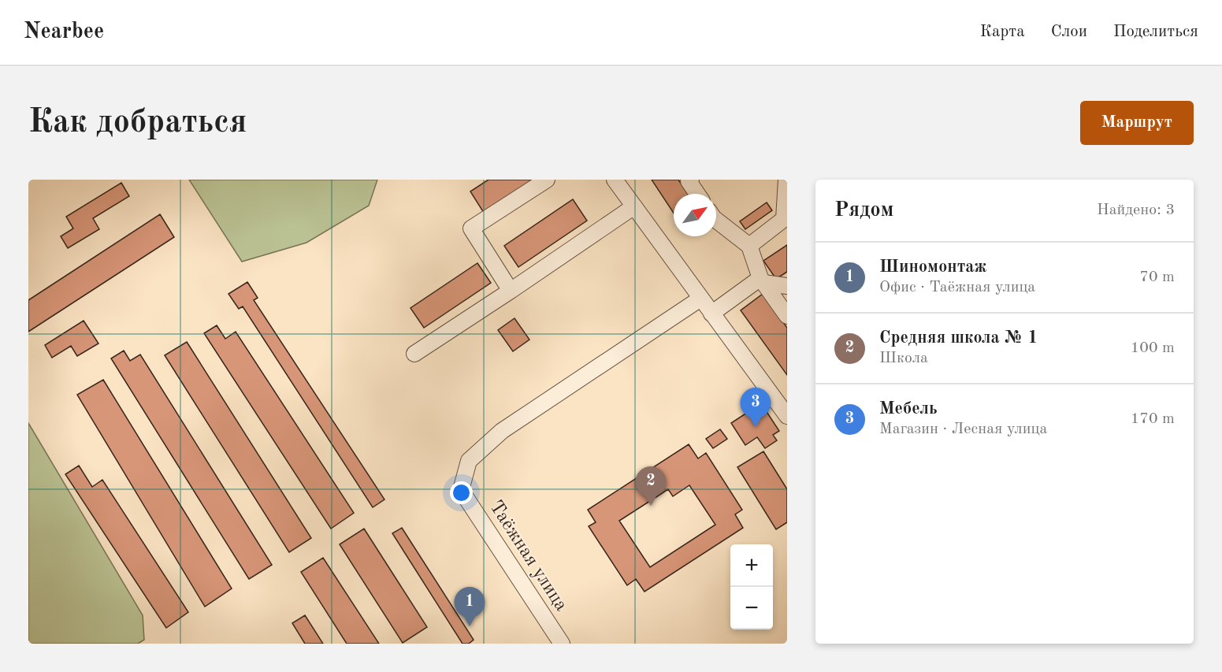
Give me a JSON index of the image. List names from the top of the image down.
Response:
{
  "streets": {
    "street": ["Таёжная улица"]
  },
  "north": "top right",
  "page": {
    "header": "Nearbee",
    "nav": ["Карта", "Слои", "Поделиться"],
    "buttons": "Маршрут",
    "title": "Как добраться",
    "heading": ["Рядом", "Найдено: 3"],
    "list": [
      {
        "mark": "1",
        "name": "Шиномонтаж",
        "note": "Офис · Таёжная улица",
        "value": "70 m"
      },
      {
        "mark": "2",
        "name": "Средняя школа № 1",
        "note": "Школа",
        "value": "100 m"
      },
      {
        "mark": "3",
        "name": "Мебель",
        "note": "Магазин · Лесная улица",
        "value": "170 m"
      }
    ],
    "pins": ["3", "2", "1"],
    "map_buttons": ["+", "−"]
  }
}
